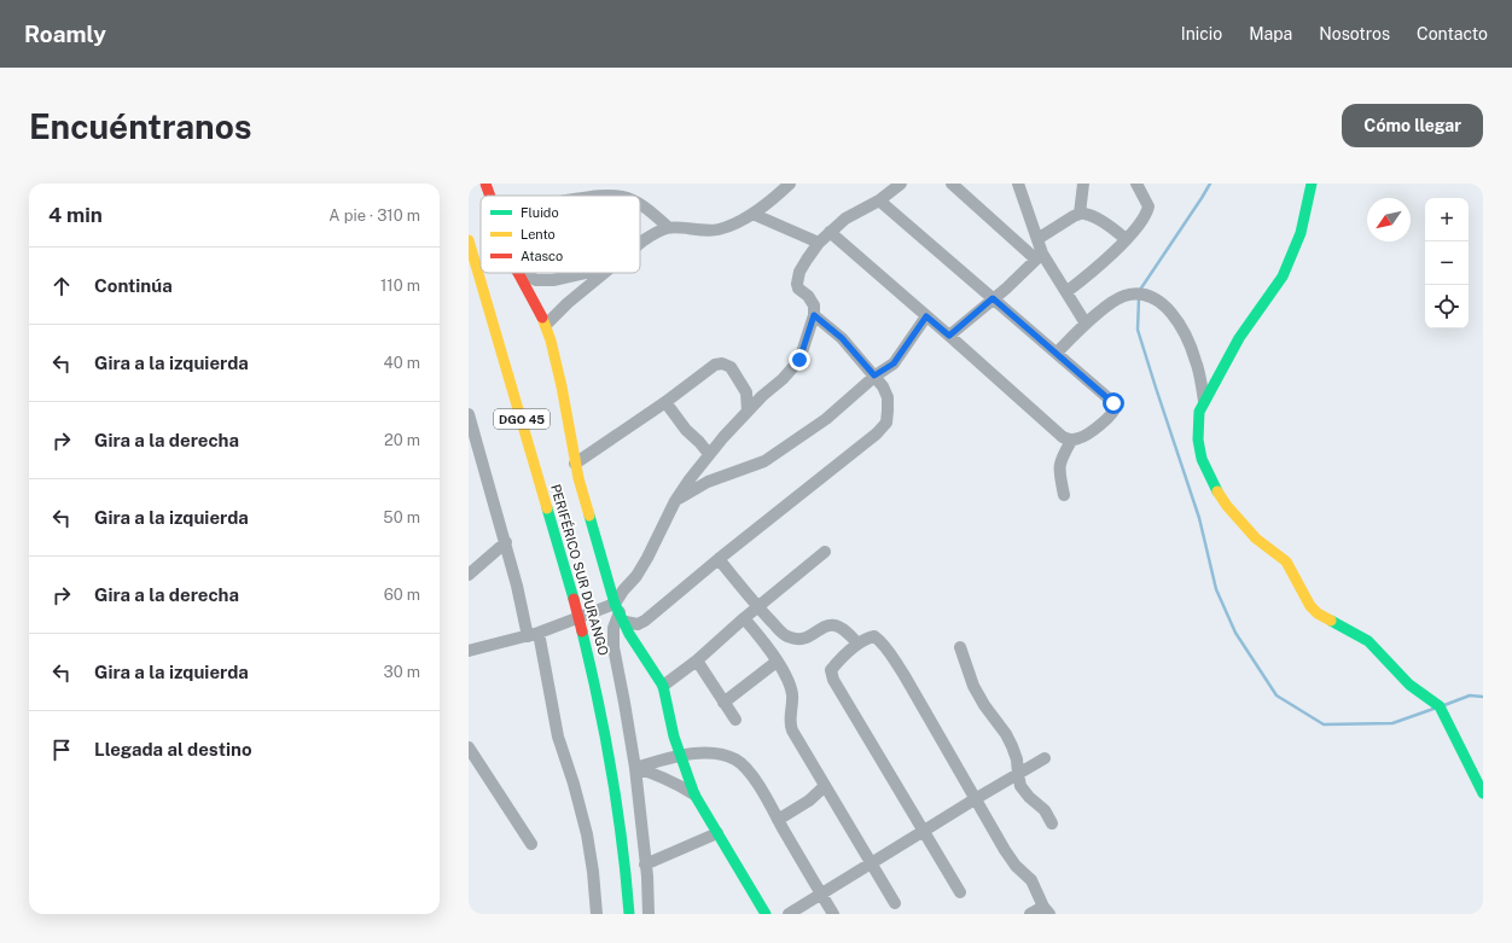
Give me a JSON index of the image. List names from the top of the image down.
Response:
{
  "streets": {
    "main road": ["DGO 45", "PERIFÉRICO SUR DURANGO"]
  },
  "legend": ["Fluido", "Lento", "Atasco"],
  "north": "bottom left",
  "page": {
    "header": "Roamly",
    "nav": [
      "Inicio",
      "Mapa",
      "Nosotros",
      "Contacto"
    ],
    "buttons": "Cómo llegar",
    "title": "Encuéntranos",
    "heading": ["4 min", "A pie · 310 m"],
    "map_buttons": ["+", "−"],
    "list": [
      ["Continúa", "110 m"],
      ["Gira a la izquierda", "40 m"],
      ["Gira a la derecha", "20 m"],
      ["Gira a la izquierda", "50 m"],
      ["Gira a la derecha", "60 m"],
      ["Gira a la izquierda", "30 m"],
      "Llegada al destino"
    ]
  }
}
